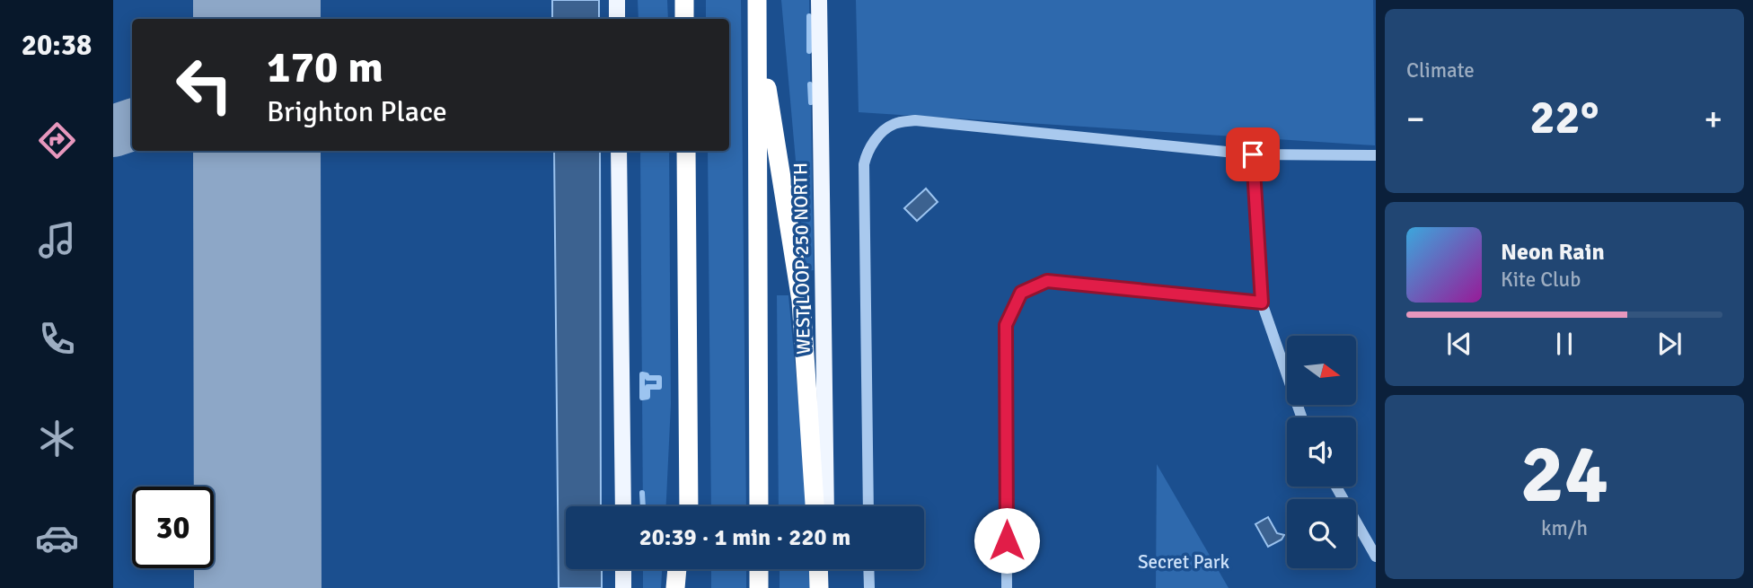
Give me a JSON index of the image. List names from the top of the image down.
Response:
{
  "streets": {
    "main road": ["WEST LOOP 250 NORTH"]
  },
  "parks": ["Secret Park"],
  "north": "right",
  "page": {
    "tabs": "20:38",
    "tile": [
      "Climate",
      ["24", "km/h"]
    ],
    "turn": ["170 m", "Brighton Place"],
    "heat": ["−", "22°", "+"],
    "song": ["Neon Rain", "Kite Club"],
    "limit": "30",
    "trip": "20:39 · 1 min · 220 m"
  }
}
